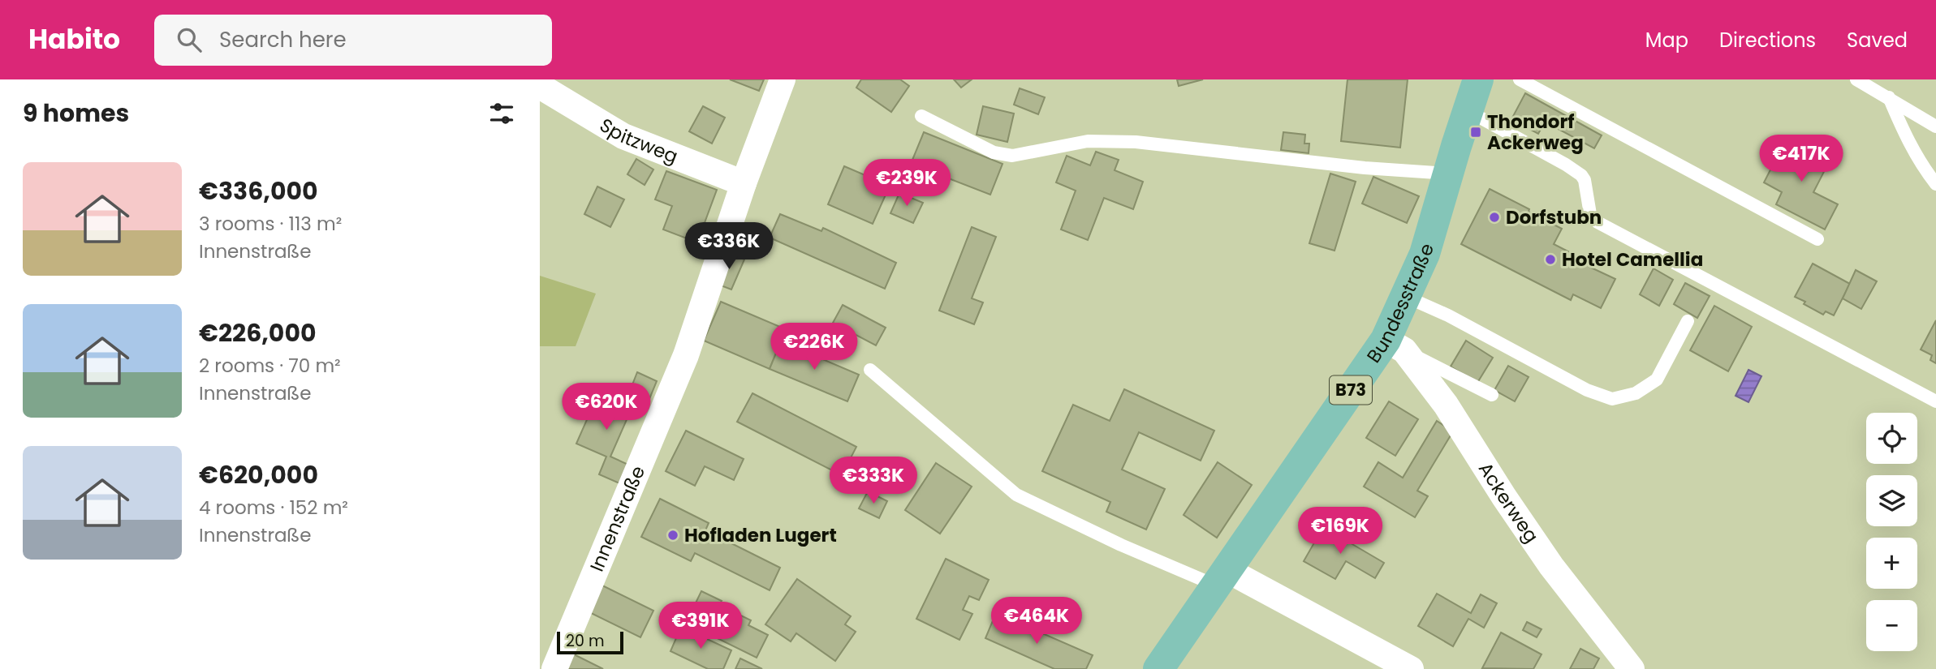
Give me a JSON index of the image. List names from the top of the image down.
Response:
{
  "streets": {
    "main road": ["Bundesstraße", "B73"],
    "street": ["Spitzweg", "Ackerweg", "Innenstraße"]
  },
  "crossings": [
    ["Spitzweg", "Innenstraße"],
    ["Bundesstraße", "Ackerweg"]
  ],
  "places": {
    "transit": ["Thondorf Ackerweg"],
    "other": ["Dorfstubn", "Hotel Camellia", "Hofladen Lugert"]
  },
  "scale_bar": "20 m",
  "page": {
    "header": "Habito",
    "search": "Search here",
    "nav": ["Map", "Directions", "Saved"],
    "heading": "9 homes",
    "price": [
      "€417K",
      "€239K",
      "€336K",
      "€226K",
      "€620K",
      "€333K",
      "€169K",
      "€464K",
      "€391K"
    ],
    "list": [
      {
        "name": "€336,000",
        "note": "3 rooms · 113 m² · Innenstraße"
      },
      {
        "name": "€226,000",
        "note": "2 rooms · 70 m² · Innenstraße"
      },
      {
        "name": "€620,000",
        "note": "4 rooms · 152 m² · Innenstraße"
      }
    ],
    "map_buttons": ["+", "−"],
    "scale": "20 m"
  }
}
